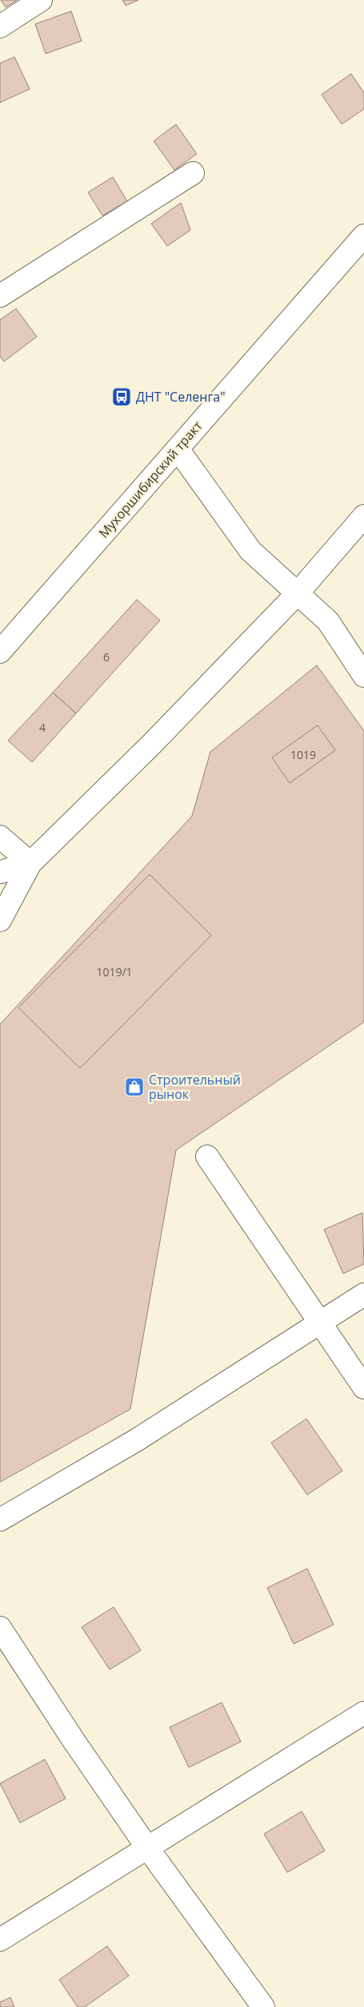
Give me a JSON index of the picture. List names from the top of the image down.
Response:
{
  "streets": {
    "street": ["Мухоршибирский тракт"]
  },
  "places": {
    "bus stop": ["ДНТ \"Селенга\""],
    "shop": ["Строительный рынок"]
  },
  "house_numbers": [
    "6",
    "4",
    "1019",
    "1019/1"
  ]
}
